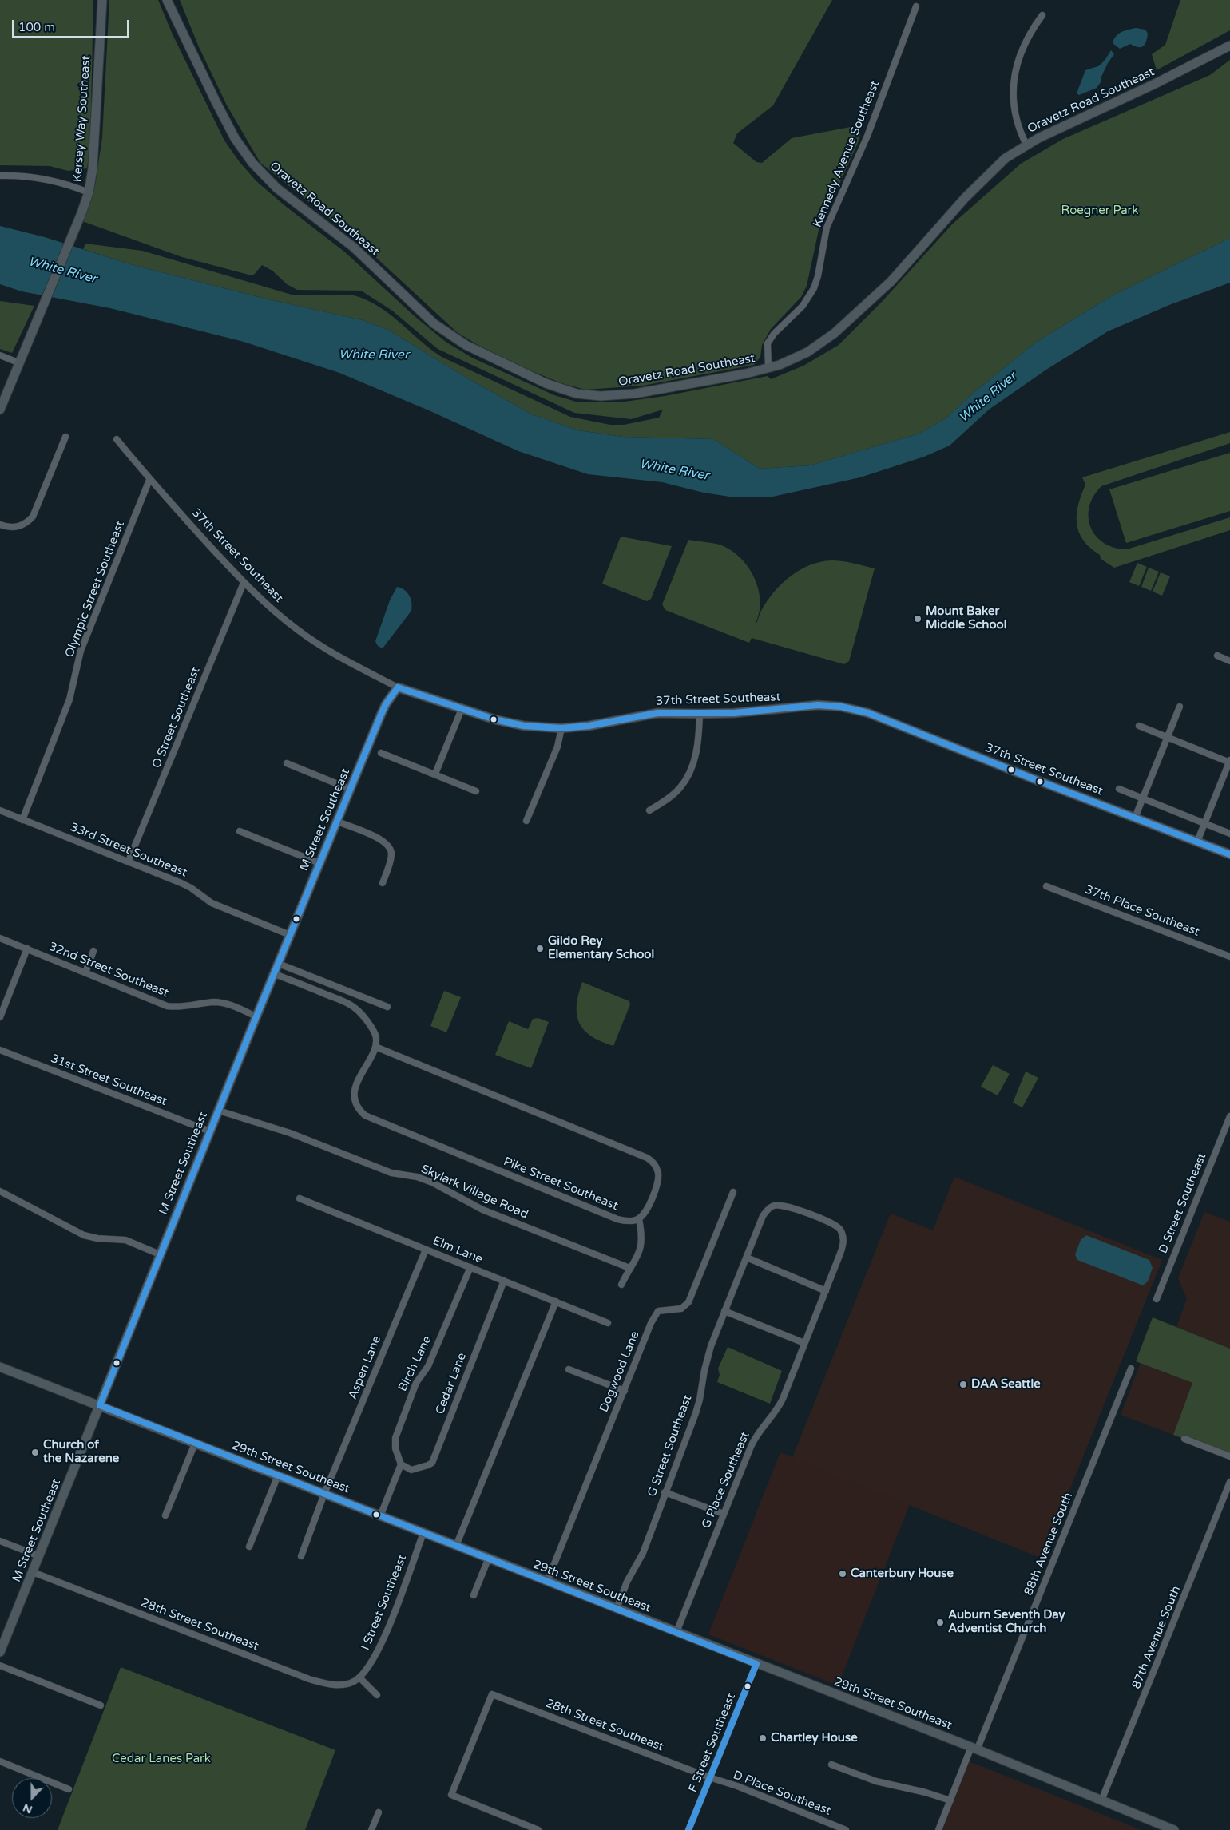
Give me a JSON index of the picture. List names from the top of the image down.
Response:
{
  "streets": {
    "street": [
      "Oravetz Road Southeast",
      "Kersey Way Southeast",
      "Kennedy Avenue Southeast",
      "37th Street Southeast",
      "Olympic Street Southeast",
      "O Street Southeast",
      "M Street Southeast",
      "33rd Street Southeast",
      "37th Place Southeast",
      "32nd Street Southeast",
      "31st Street Southeast",
      "Pike Street Southeast",
      "Skylark Village Road",
      "D Street Southeast",
      "Elm Lane",
      "Birch Lane",
      "Aspen Lane",
      "Dogwood Lane",
      "Cedar Lane",
      "G Street Southeast",
      "29th Street Southeast",
      "G Place Southeast",
      "88th Avenue South",
      "I Street Southeast",
      "28th Street Southeast",
      "87th Avenue South",
      "F Street Southeast",
      "D Place Southeast"
    ]
  },
  "crossings": [
    ["Oravetz Road Southeast", "Kennedy Avenue Southeast"],
    ["37th Street Southeast", "Olympic Street Southeast"],
    ["37th Street Southeast", "O Street Southeast"],
    ["37th Street Southeast", "M Street Southeast"],
    ["Olympic Street Southeast", "33rd Street Southeast"],
    ["O Street Southeast", "33rd Street Southeast"],
    ["M Street Southeast", "33rd Street Southeast"],
    ["M Street Southeast", "32nd Street Southeast"],
    ["M Street Southeast", "31st Street Southeast"],
    ["M Street Southeast", "Skylark Village Road"],
    ["M Street Southeast", "29th Street Southeast"],
    ["M Street Southeast", "28th Street Southeast"],
    ["Elm Lane", "Birch Lane"],
    ["Elm Lane", "Aspen Lane"],
    ["Elm Lane", "Cedar Lane"],
    ["Birch Lane", "Cedar Lane"],
    ["Aspen Lane", "29th Street Southeast"],
    ["Dogwood Lane", "29th Street Southeast"],
    ["G Street Southeast", "29th Street Southeast"],
    ["G Street Southeast", "G Place Southeast"],
    ["29th Street Southeast", "G Place Southeast"],
    ["29th Street Southeast", "88th Avenue South"],
    ["29th Street Southeast", "I Street Southeast"],
    ["29th Street Southeast", "87th Avenue South"],
    ["29th Street Southeast", "F Street Southeast"],
    ["I Street Southeast", "28th Street Southeast"],
    ["28th Street Southeast", "F Street Southeast"],
    ["28th Street Southeast", "D Place Southeast"],
    ["F Street Southeast", "D Place Southeast"]
  ],
  "water": ["White River"],
  "parks": ["Roegner Park", "Cedar Lanes Park"],
  "places": [
    "Mount Baker Middle School",
    "Gildo Rey Elementary School",
    "DAA Seattle",
    "Church of the Nazarene",
    "Canterbury House",
    "Auburn Seventh Day Adventist Church",
    "Chartley House"
  ],
  "scale_bar": "100 m",
  "north": "bottom"
}
